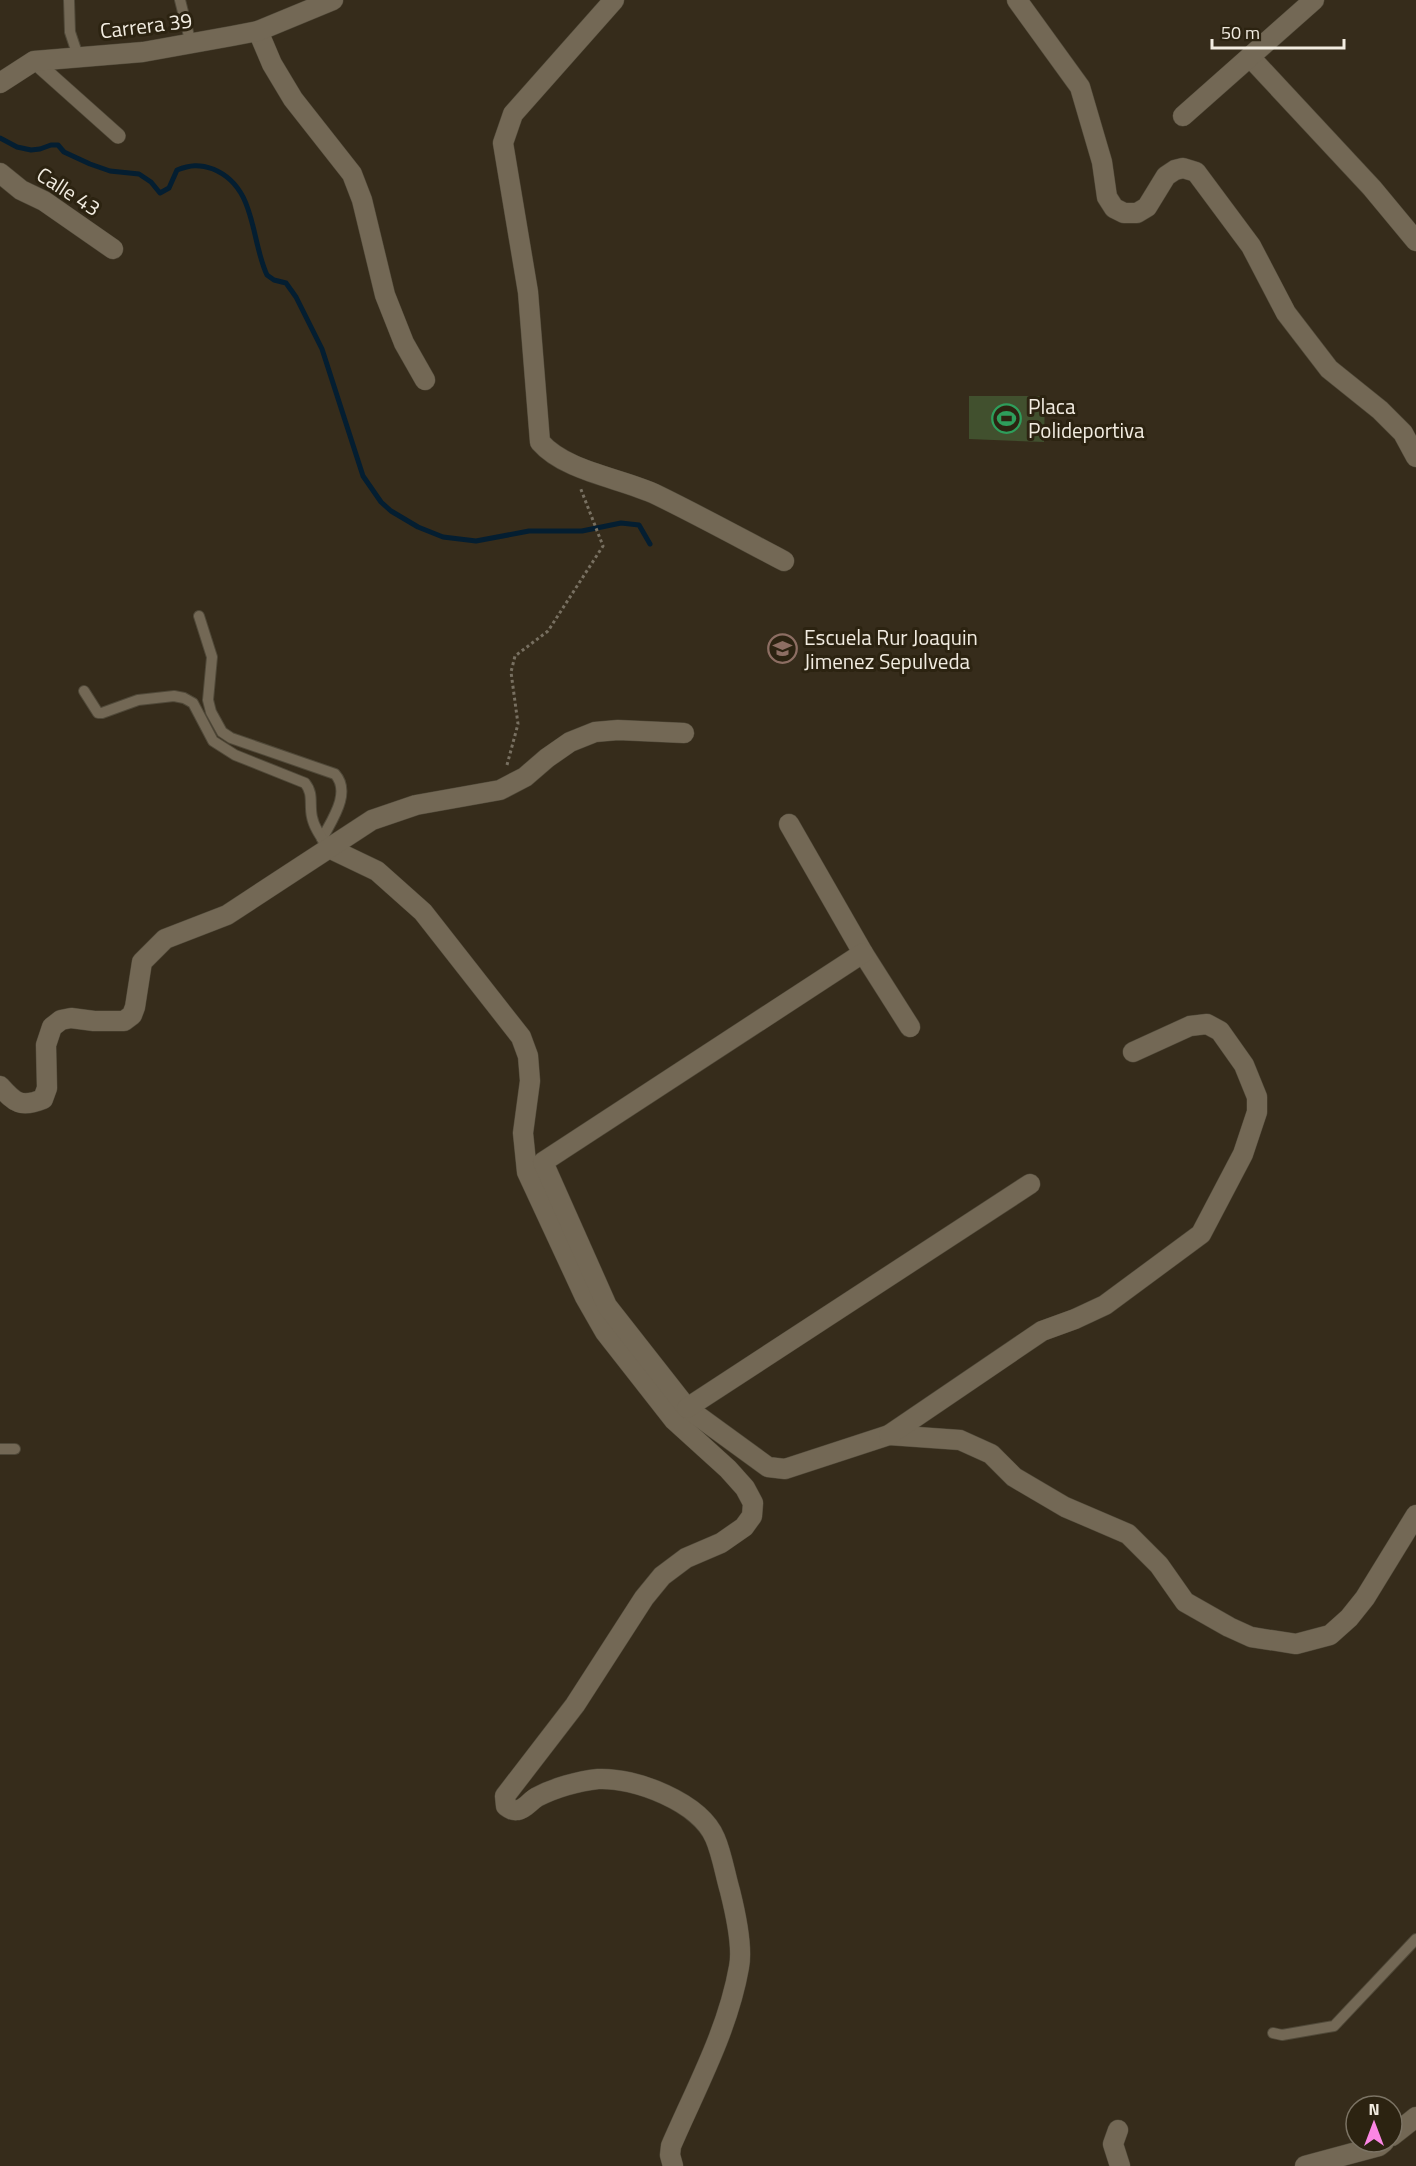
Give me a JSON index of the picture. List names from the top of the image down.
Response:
{
  "streets": {
    "street": ["Carrera 39", "Calle 43"]
  },
  "places": {
    "sports": ["Placa Polideportiva"],
    "school or university": ["Escuela Rur Joaquin Jimenez Sepulveda"]
  },
  "scale_bar": "50 m",
  "north": "top"
}
